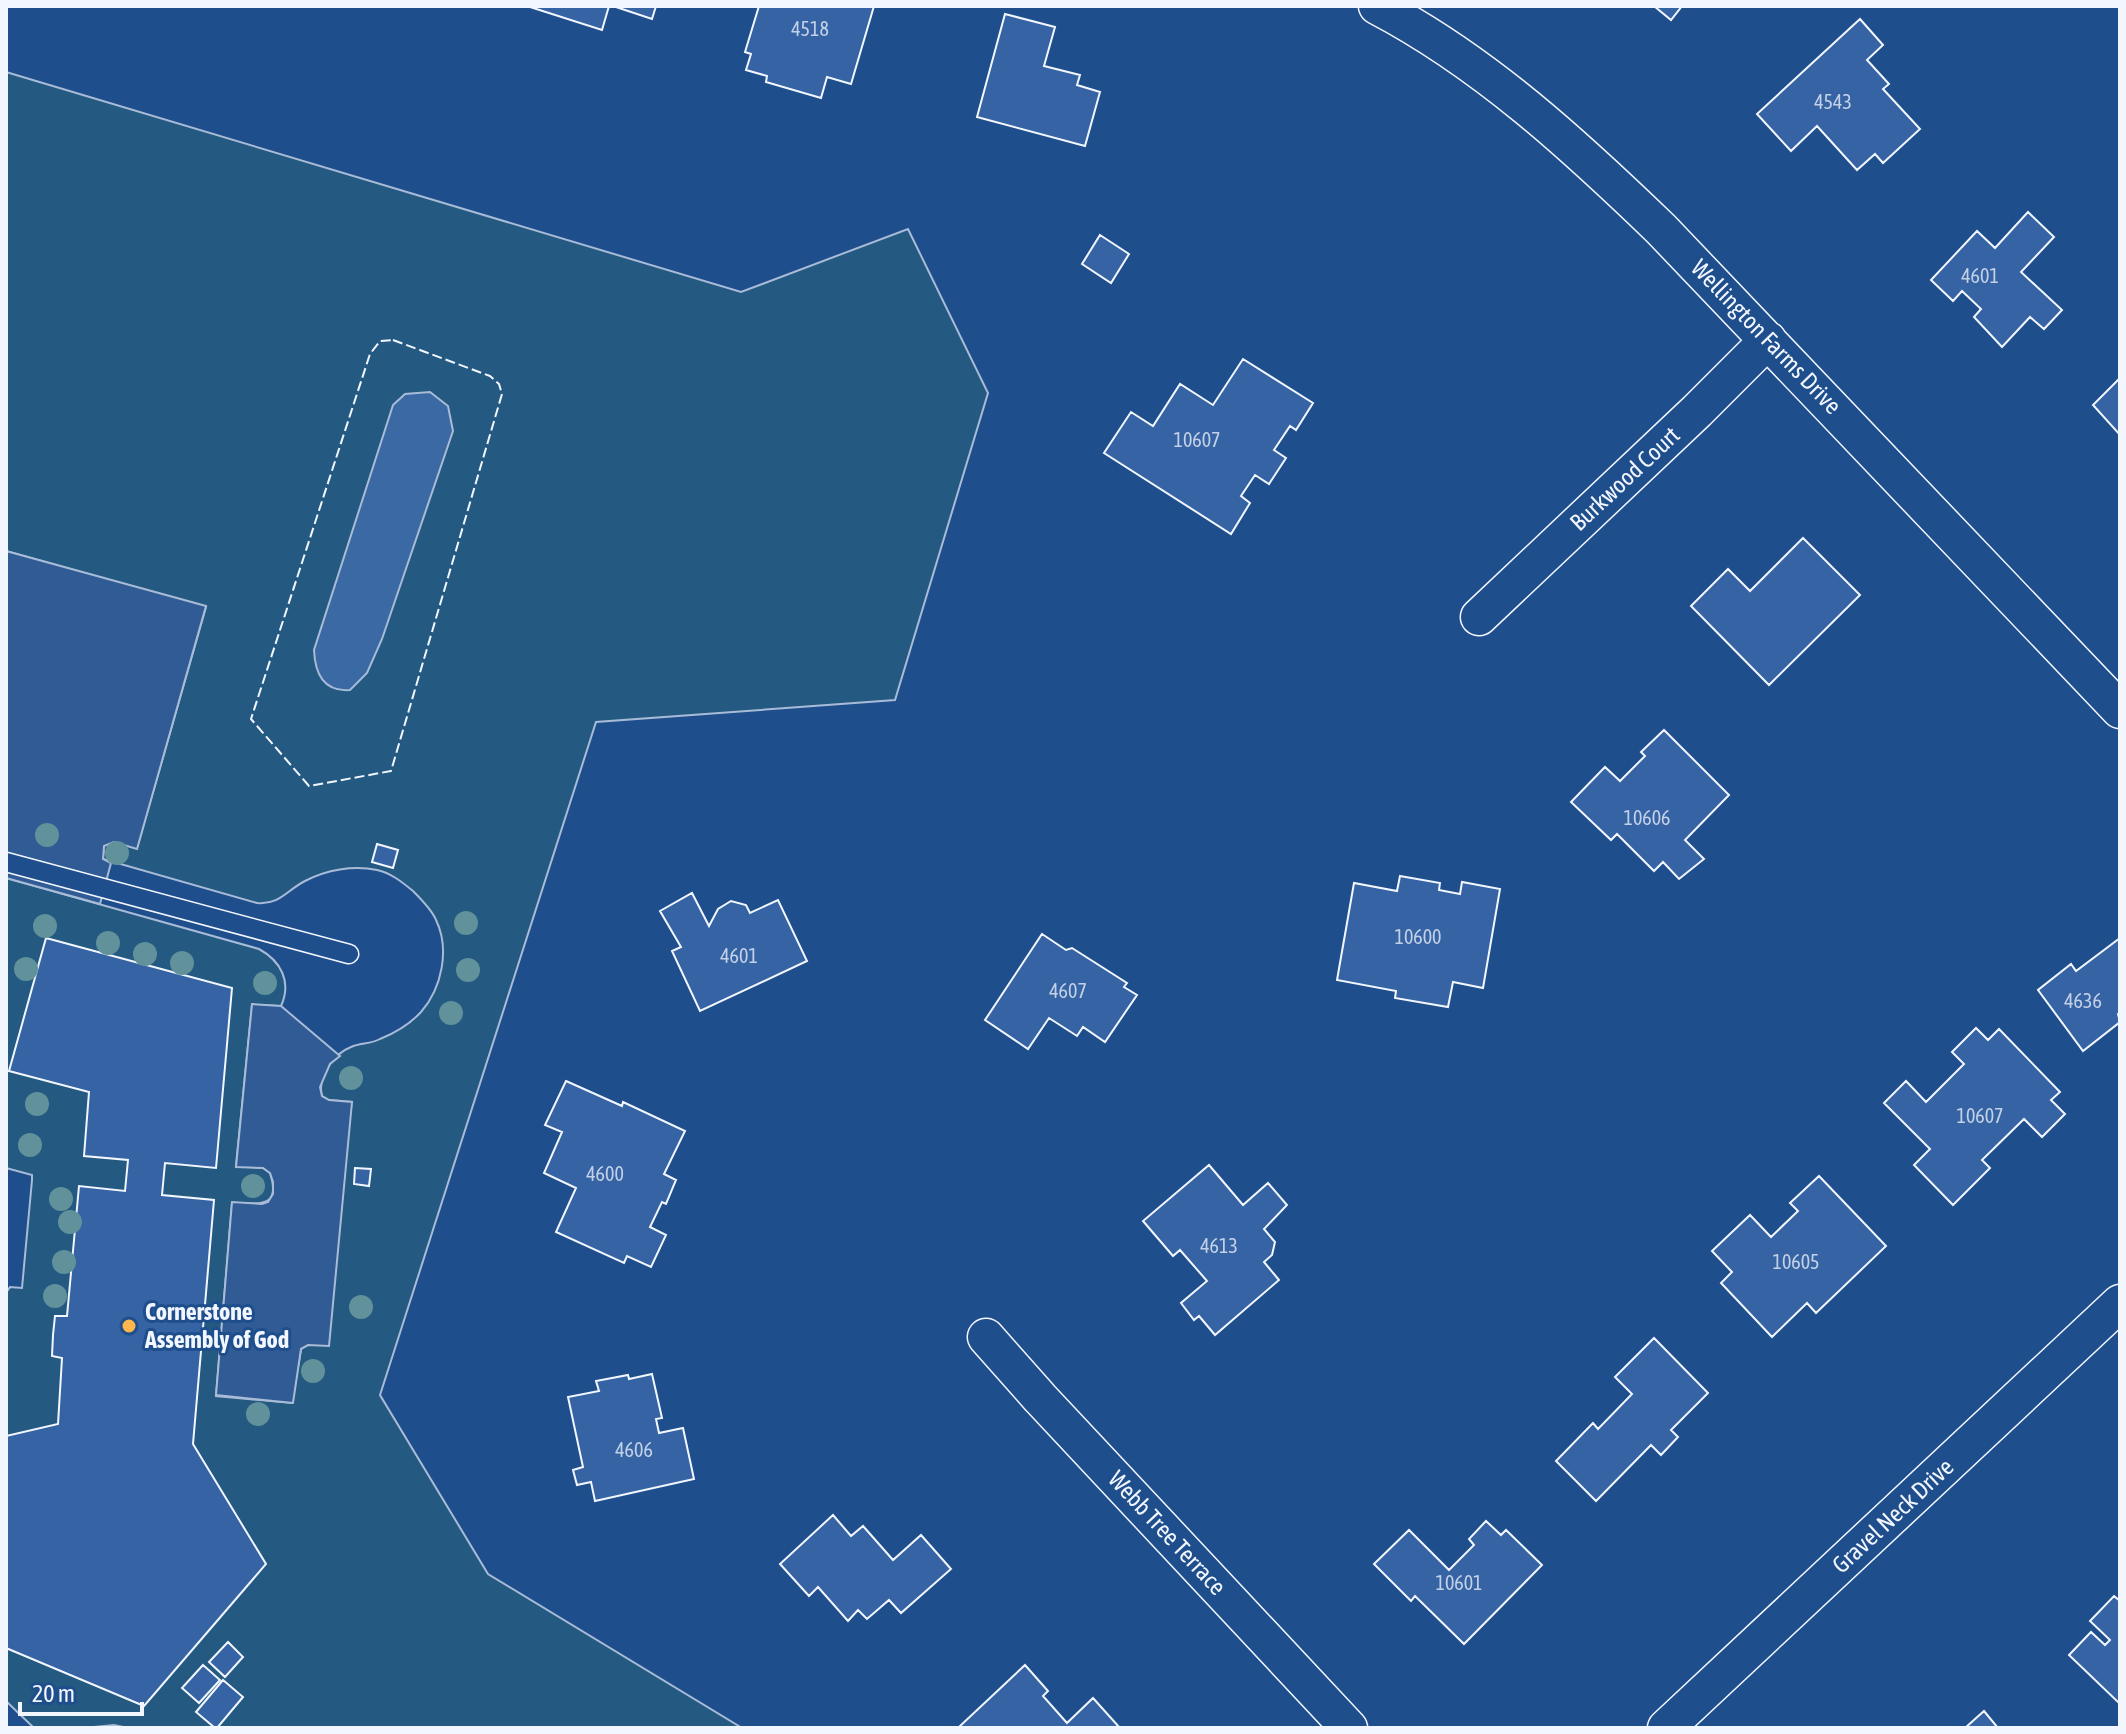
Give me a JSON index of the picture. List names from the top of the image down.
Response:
{
  "streets": {
    "street": [
      "Wellington Farms Drive",
      "Burkwood Court",
      "Gravel Neck Drive",
      "Webb Tree Terrace"
    ]
  },
  "crossings": [
    ["Wellington Farms Drive", "Burkwood Court"]
  ],
  "places": ["Cornerstone Assembly of God"],
  "house_numbers": [
    "4518",
    "4543",
    "4601",
    "10607",
    "10606",
    "10600",
    "4601",
    "4607",
    "4636",
    "10607",
    "4600",
    "4613",
    "10605",
    "4606",
    "10601"
  ],
  "scale_bar": "20 m"
}
